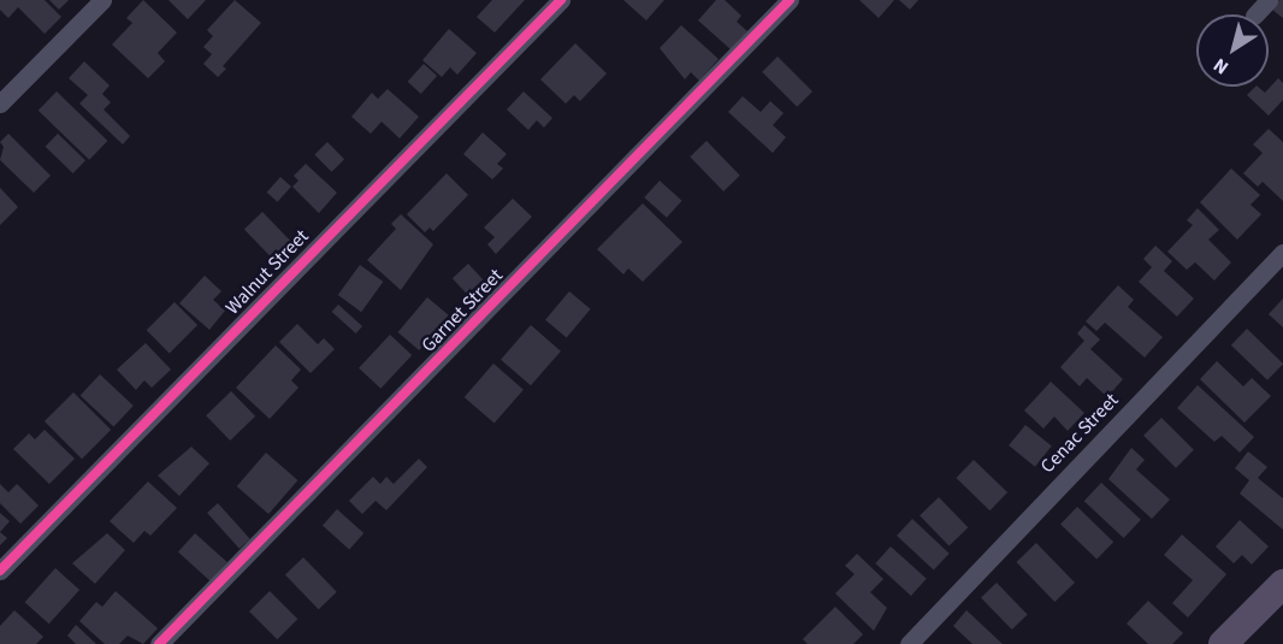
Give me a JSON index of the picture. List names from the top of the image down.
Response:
{
  "streets": {
    "street": ["Walnut Street", "Garnet Street", "Cenac Street"]
  },
  "north": "bottom left"
}
